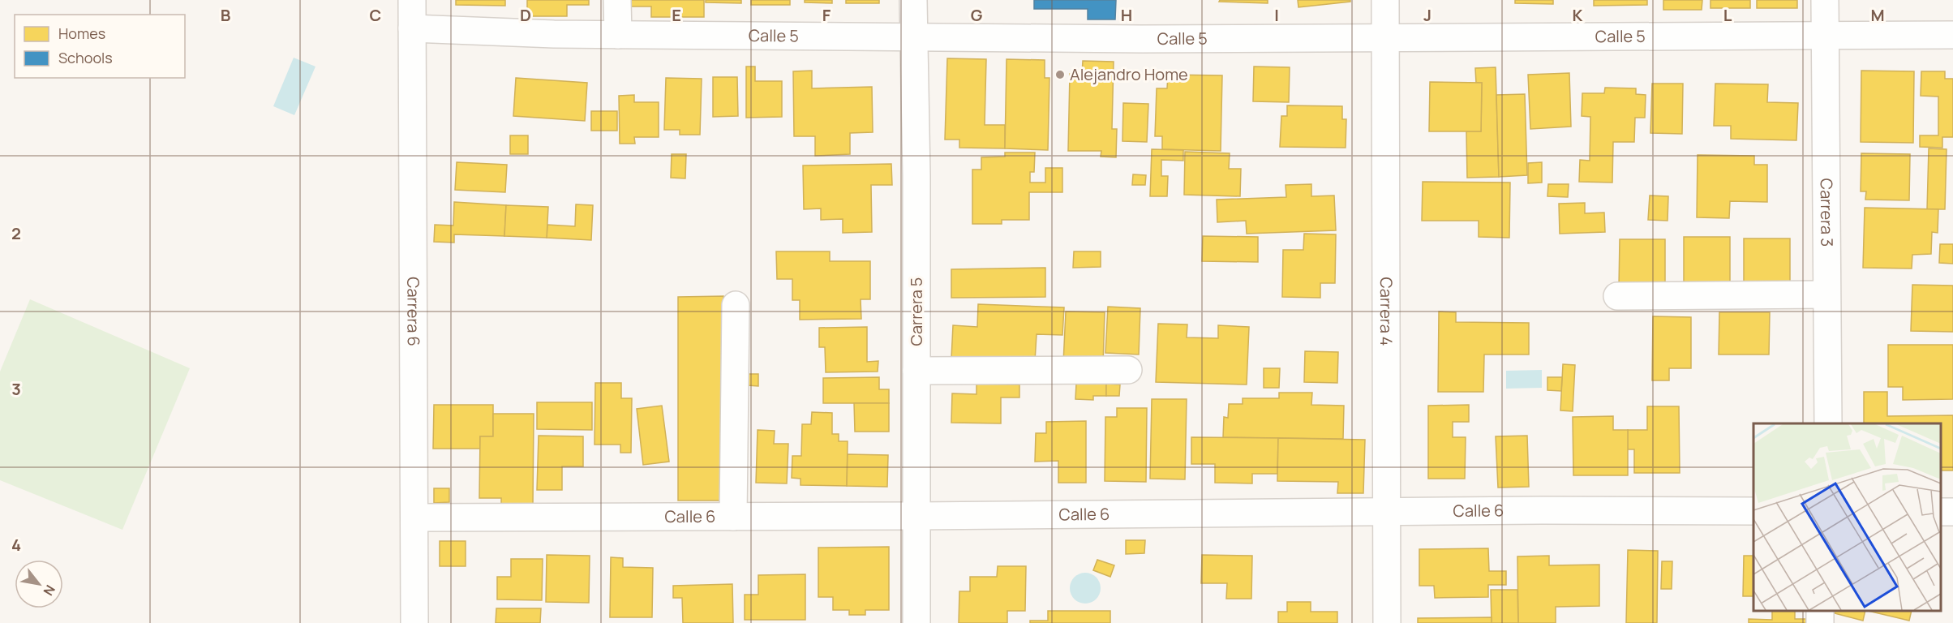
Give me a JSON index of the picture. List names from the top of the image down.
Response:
{
  "streets": {
    "street": [
      "Calle 5",
      "Carrera 3",
      "Carrera 6",
      "Carrera 5",
      "Carrera 4",
      "Calle 6"
    ]
  },
  "crossings": [
    ["Calle 5", "Carrera 3"],
    ["Calle 5", "Carrera 6"],
    ["Calle 5", "Carrera 5"],
    ["Calle 5", "Carrera 4"],
    ["Carrera 6", "Calle 6"],
    ["Carrera 5", "Calle 6"],
    ["Carrera 4", "Calle 6"]
  ],
  "places": ["Alejandro Home"],
  "legend": ["Homes", "Schools"],
  "north": "bottom right",
  "grid": {
    "columns": [
      "B",
      "C",
      "D",
      "E",
      "F",
      "G",
      "H",
      "I",
      "J",
      "K",
      "L",
      "M"
    ],
    "rows": ["2", "3", "4"]
  }
}
